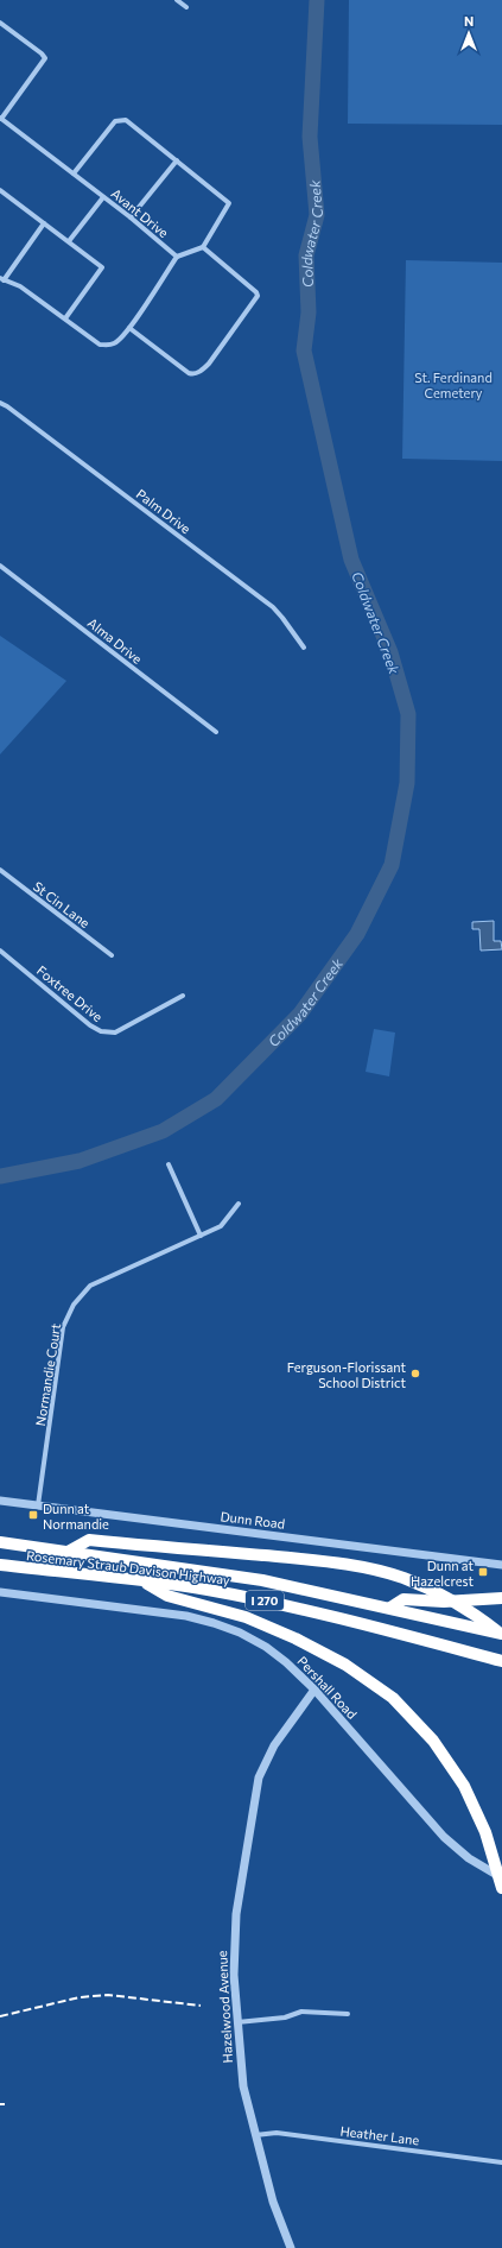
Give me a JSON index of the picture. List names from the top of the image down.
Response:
{
  "streets": {
    "highway": ["Rosemary Straub Davison Highway", "I 270"],
    "street": [
      "Avant Drive",
      "Palm Drive",
      "Alma Drive",
      "St Cin Lane",
      "Foxtree Drive",
      "Normandie Court",
      "Dunn Road",
      "Pershall Road",
      "Hazelwood Avenue",
      "Heather Lane"
    ]
  },
  "crossings": [
    ["Normandie Court", "Dunn Road"],
    ["Pershall Road", "Hazelwood Avenue"],
    ["Hazelwood Avenue", "Heather Lane"]
  ],
  "water": ["Coldwater Creek"],
  "parks": ["St. Ferdinand Cemetery"],
  "places": {
    "other": ["Ferguson-Florissant School District"],
    "transit": ["Dunn at Normandie", "Dunn at Hazelcrest"]
  },
  "north": "top"
}
